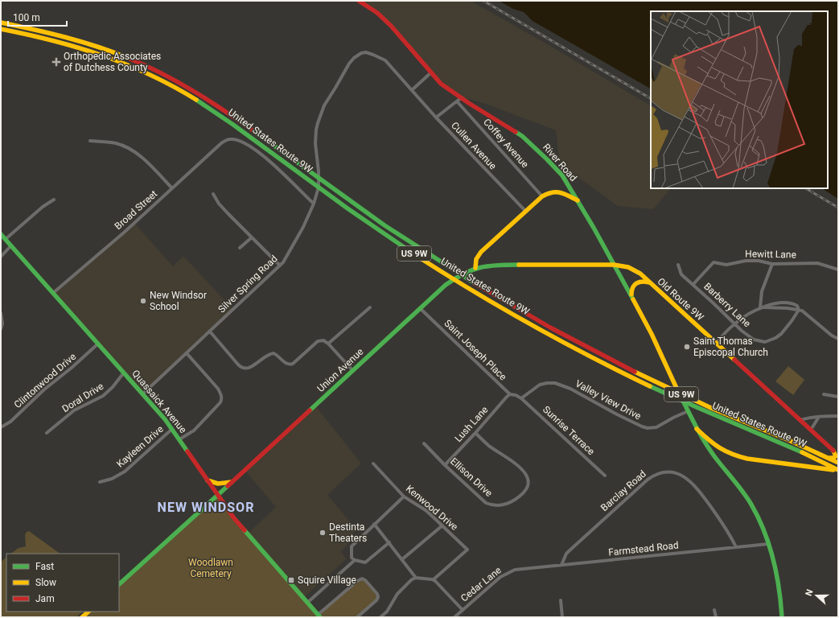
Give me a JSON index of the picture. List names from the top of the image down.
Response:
{
  "streets": {
    "main road": [
      "United States Route 9W",
      "River Road",
      "US 9W",
      "Old Route 9W",
      "Union Avenue",
      "Quassaick Avenue"
    ],
    "street": [
      "Coffey Avenue",
      "Cullen Avenue",
      "Broad Street",
      "Hewitt Lane",
      "Silver Spring Road",
      "Barberry Lane",
      "Saint Joseph Place",
      "Clintonwood Drive",
      "Doral Drive",
      "Valley View Drive",
      "Lush Lane",
      "Sunrise Terrace",
      "Kayleen Drive",
      "Ellison Drive",
      "Barclay Road",
      "Kenwood Drive",
      "Farmstead Road",
      "Cedar Lane"
    ]
  },
  "crossings": [
    ["United States Route 9W", "Silver Spring Road"],
    ["United States Route 9W", "Union Avenue"],
    ["Cullen Avenue", "Silver Spring Road"],
    ["River Road", "Old Route 9W"],
    ["River Road", "Valley View Drive"],
    ["Broad Street", "Silver Spring Road"],
    ["Broad Street", "Quassaick Avenue"],
    ["Hewitt Lane", "Barberry Lane"],
    ["Silver Spring Road", "Quassaick Avenue"],
    ["Old Route 9W", "Union Avenue"],
    ["Saint Joseph Place", "Union Avenue"],
    ["Saint Joseph Place", "Valley View Drive"],
    ["Saint Joseph Place", "Lush Lane"],
    ["Saint Joseph Place", "Sunrise Terrace"],
    ["Union Avenue", "Quassaick Avenue"],
    ["Clintonwood Drive", "Quassaick Avenue"],
    ["Doral Drive", "Quassaick Avenue"],
    ["Valley View Drive", "Sunrise Terrace"],
    ["Quassaick Avenue", "Kayleen Drive"],
    ["Lush Lane", "Ellison Drive"],
    ["Barclay Road", "Farmstead Road"],
    ["Farmstead Road", "Cedar Lane"]
  ],
  "districts": ["NEW WINDSOR"],
  "parks": ["Woodlawn Cemetery"],
  "places": {
    "health": ["Orthopedic Associates of Dutchess County"],
    "other": ["New Windsor School", "Saint Thomas Episcopal Church", "Destinta Theaters"],
    "transit": ["Squire Village"]
  },
  "legend": ["Fast", "Slow", "Jam"],
  "scale_bar": "100 m",
  "north": "left"
}
